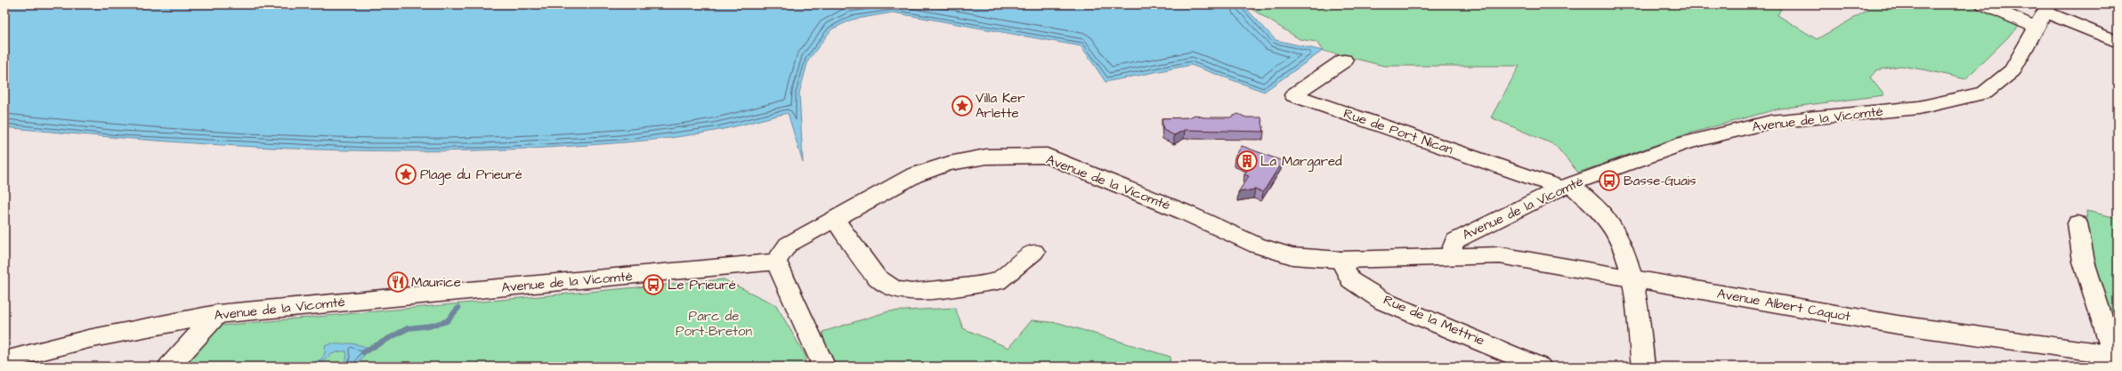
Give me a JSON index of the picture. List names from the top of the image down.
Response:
{
  "streets": {
    "street": [
      "Avenue de la Vicomté",
      "Rue de Port Nican",
      "Avenue Albert Caquot",
      "Rue de la Mettrie"
    ]
  },
  "crossings": [
    ["Avenue de la Vicomté", "Rue de Port Nican"],
    ["Avenue de la Vicomté", "Avenue Albert Caquot"],
    ["Avenue de la Vicomté", "Rue de la Mettrie"],
    ["Rue de Port Nican", "Avenue Albert Caquot"]
  ],
  "parks": ["Parc de Port-Breton"],
  "places": {
    "place": ["Villa Ker Arlette", "Plage du Prieuré"],
    "building": ["La Margared"],
    "bus stop": ["Basse-Guais", "Le Prieuré"],
    "restaurant": ["Maurice"]
  }
}
